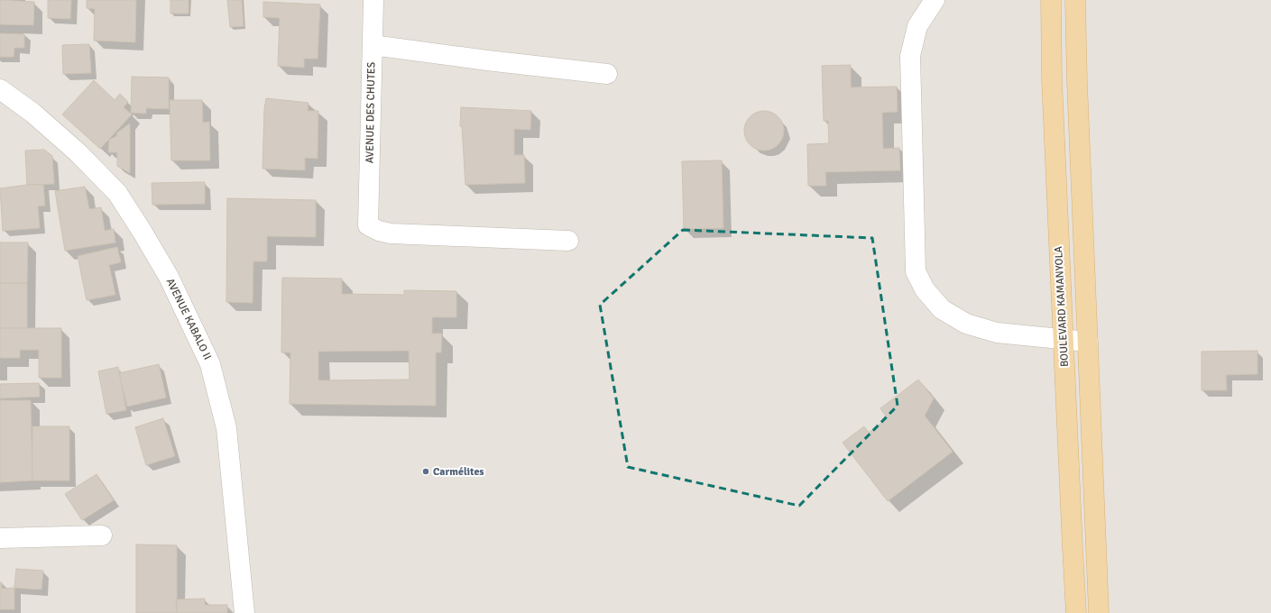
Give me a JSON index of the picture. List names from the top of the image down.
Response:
{
  "streets": {
    "main road": ["BOULEVARD KAMANYOLA"],
    "street": ["AVENUE DES CHUTES", "AVENUE KABALO II"]
  },
  "places": ["Carmélites"]
}
